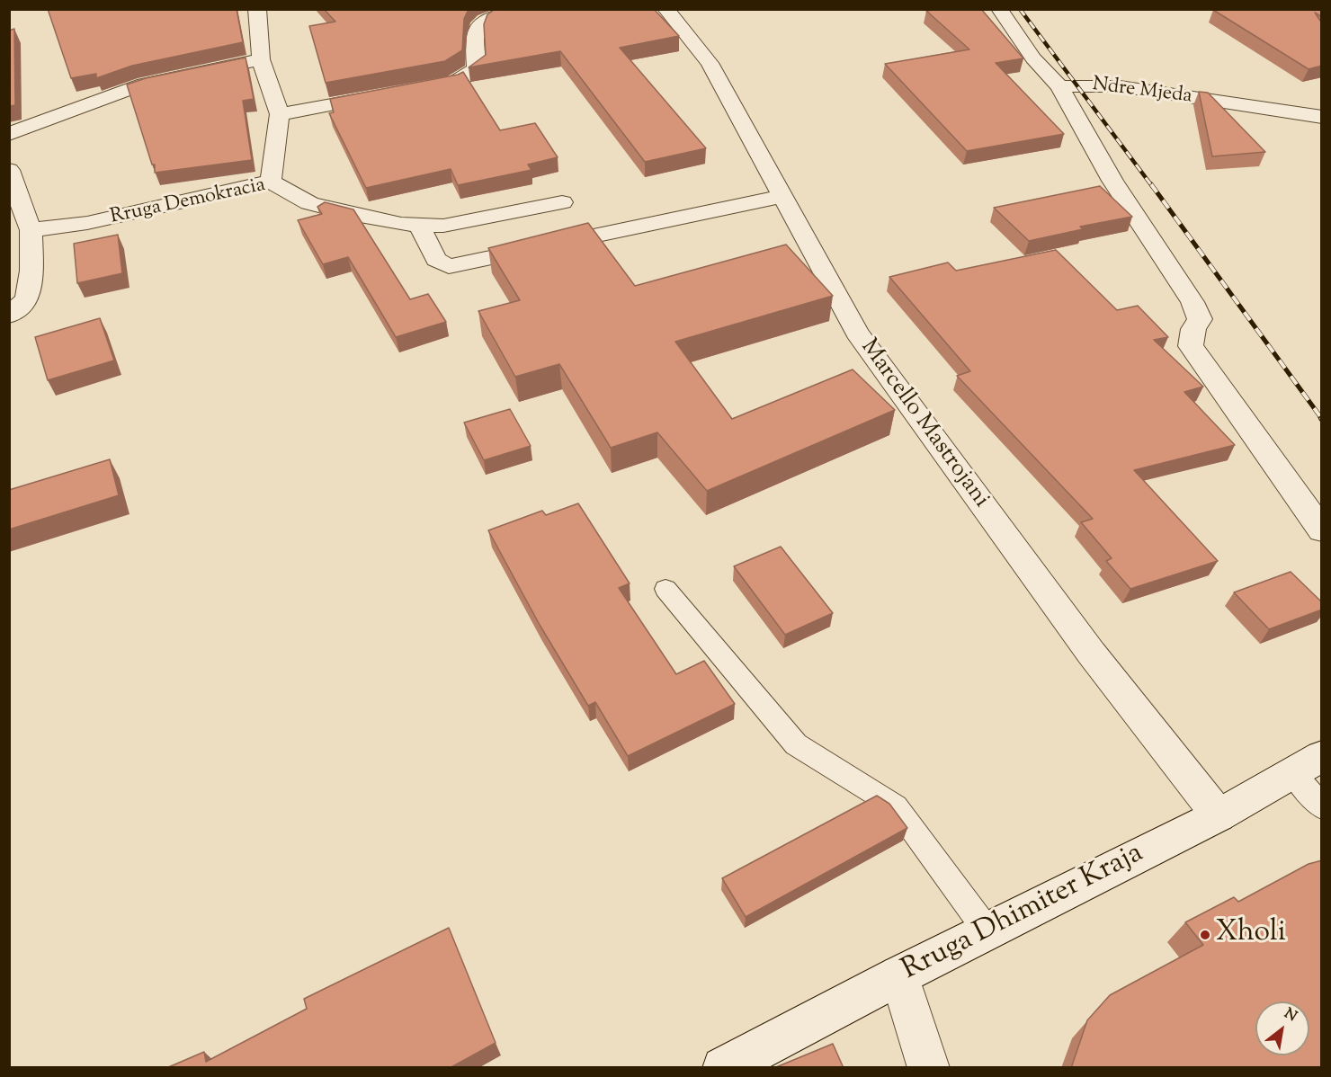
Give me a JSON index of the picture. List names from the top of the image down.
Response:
{
  "streets": {
    "street": [
      "Ndre Mjeda",
      "Rruga Demokracia",
      "Marcello Mastrojani",
      "Rruga Dhimiter Kraja"
    ]
  },
  "crossings": [
    ["Marcello Mastrojani", "Rruga Dhimiter Kraja"]
  ],
  "places": ["Xholi"],
  "north": "top right"
}
